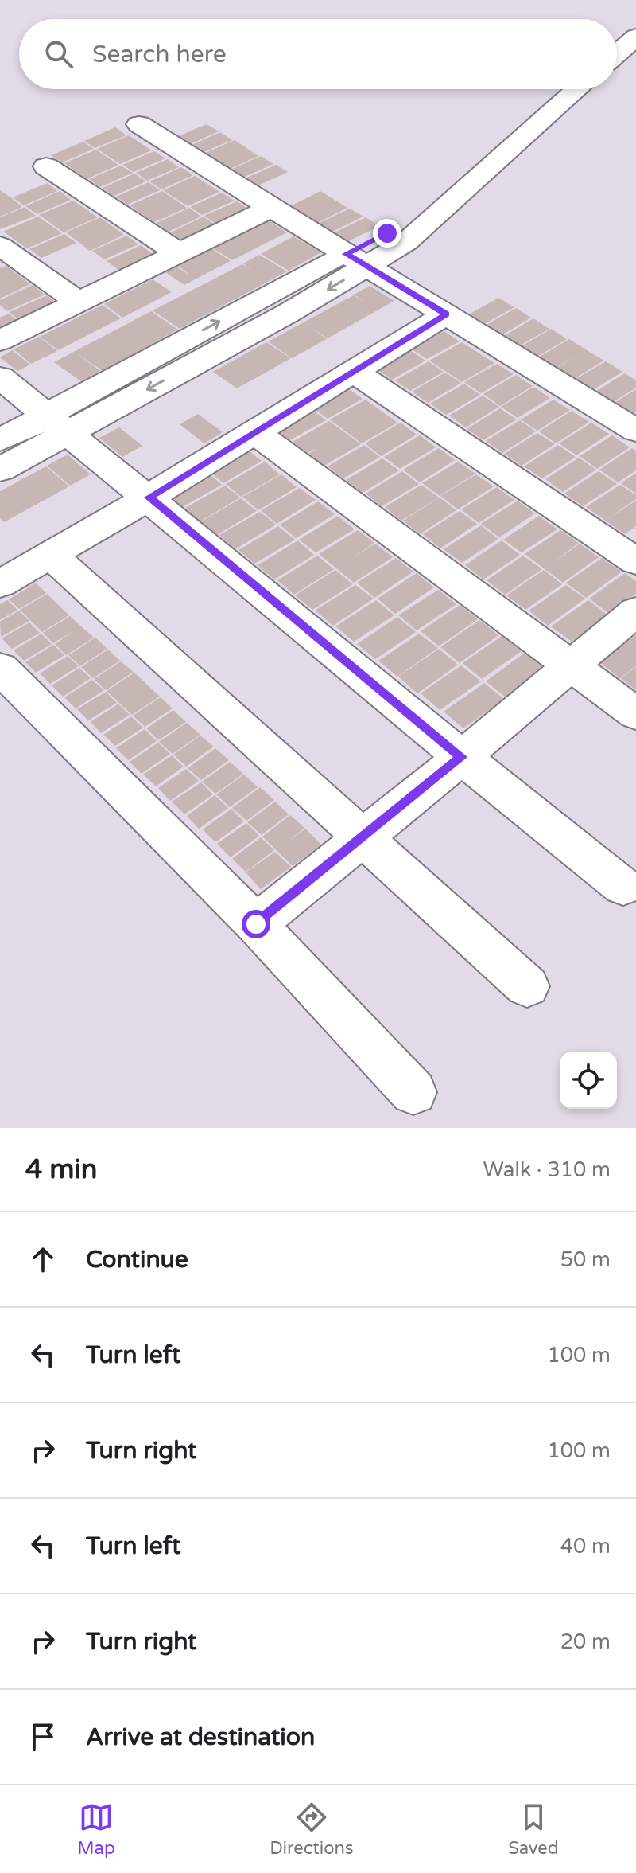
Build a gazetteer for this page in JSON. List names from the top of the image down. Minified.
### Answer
{"page":{"search":"Search here","heading":["4 min","Walk · 310 m"],"list":[["Continue","50 m"],["Turn left","100 m"],["Turn right","100 m"],["Turn left","40 m"],["Turn right","20 m"],"Arrive at destination"],"nav":["Map","Directions","Saved"]}}
